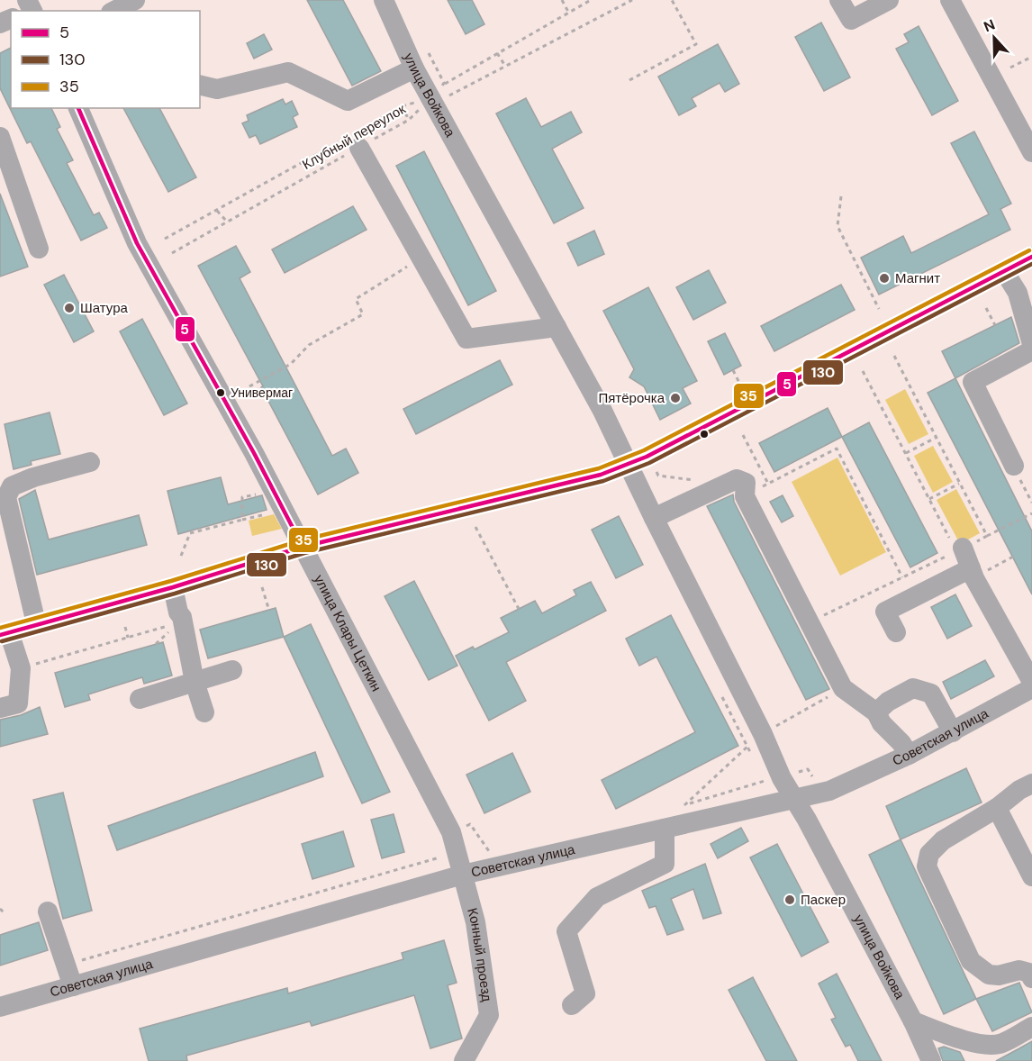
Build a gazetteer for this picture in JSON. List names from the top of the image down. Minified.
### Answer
{"streets":{"street":["улица Войкова","улица Клары Цеткин","Советская улица","Конный проезд"],"path":["Клубный переулок"]},"crossings":[["улица Войкова","Клубный переулок"],["улица Войкова","Советская улица"],["улица Клары Цеткин","Советская улица"],["улица Клары Цеткин","Конный проезд"],["Советская улица","Конный проезд"]],"places":["Магнит","Шатура","Универмаг","Пятёрочка","Паскер"],"lines":["transit line 5","transit line 35","transit line 130"],"legend":["5","130","35"],"north":"top"}
